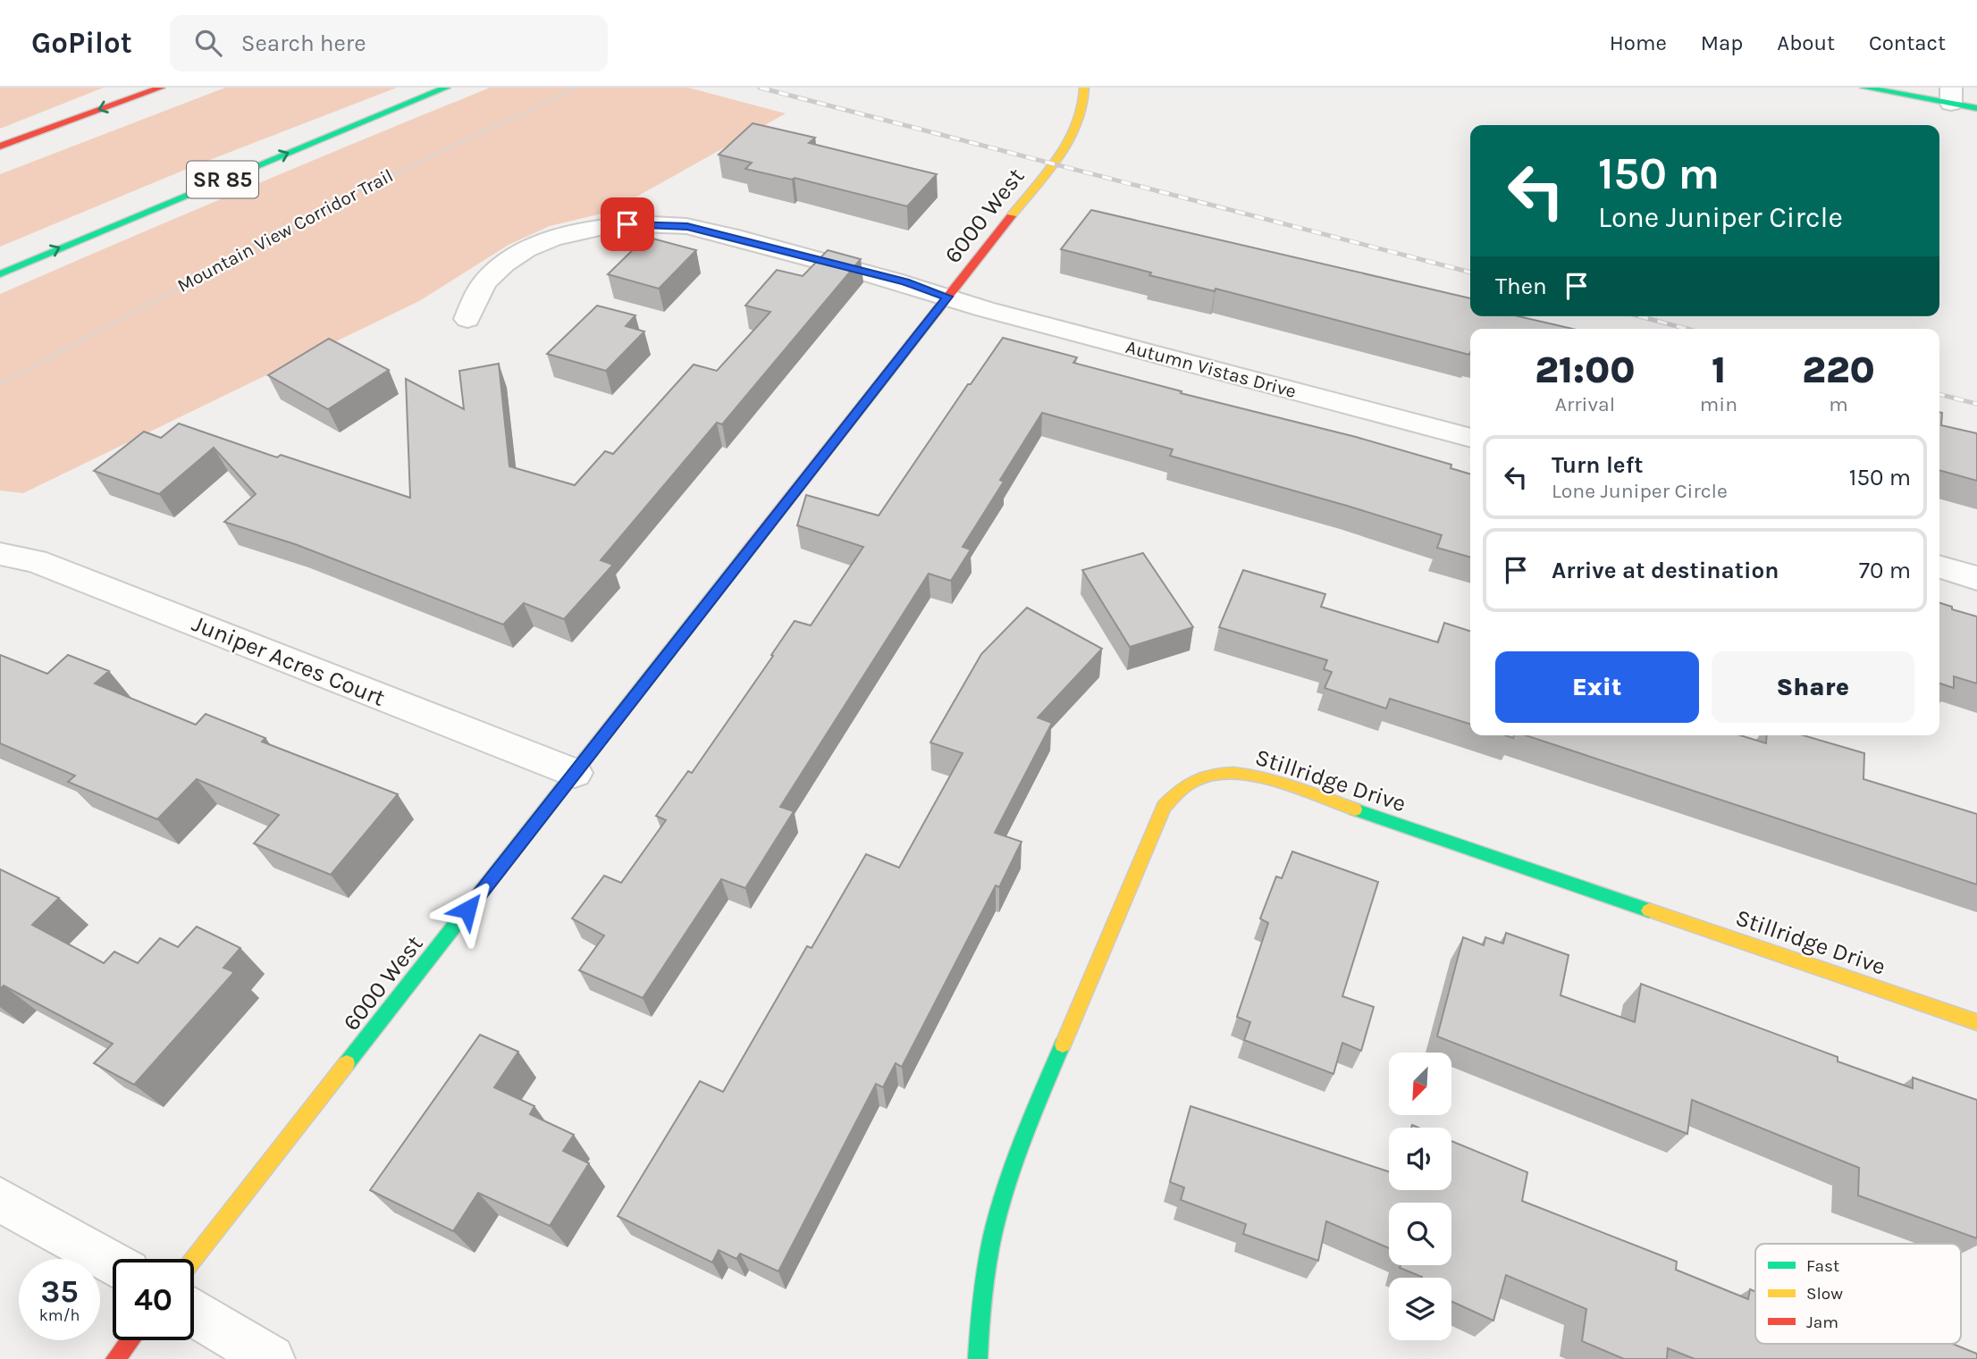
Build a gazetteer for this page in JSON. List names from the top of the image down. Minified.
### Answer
{"streets":{"main road":["SR 85","6000 West","Stillridge Drive"],"street":["Autumn Vistas Drive","Juniper Acres Court"],"path":["Mountain View Corridor Trail"]},"crossings":[["6000 West","Autumn Vistas Drive"],["6000 West","Juniper Acres Court"]],"legend":["Fast","Slow","Jam"],"north":"bottom left","page":{"header":"GoPilot","search":"Search here","nav":["Home","Map","About","Contact"],"turn":["150 m","Lone Juniper Circle"],"then":"Then","eta":["21:00","Arrival","1","min","220","m"],"list":[{"name":"Turn left","note":"Lone Juniper Circle","value":"150 m"},{"name":"Arrive at destination","value":"70 m"}],"buttons":["Exit","Share"],"speed":"35 km/h","limit":"40"}}
